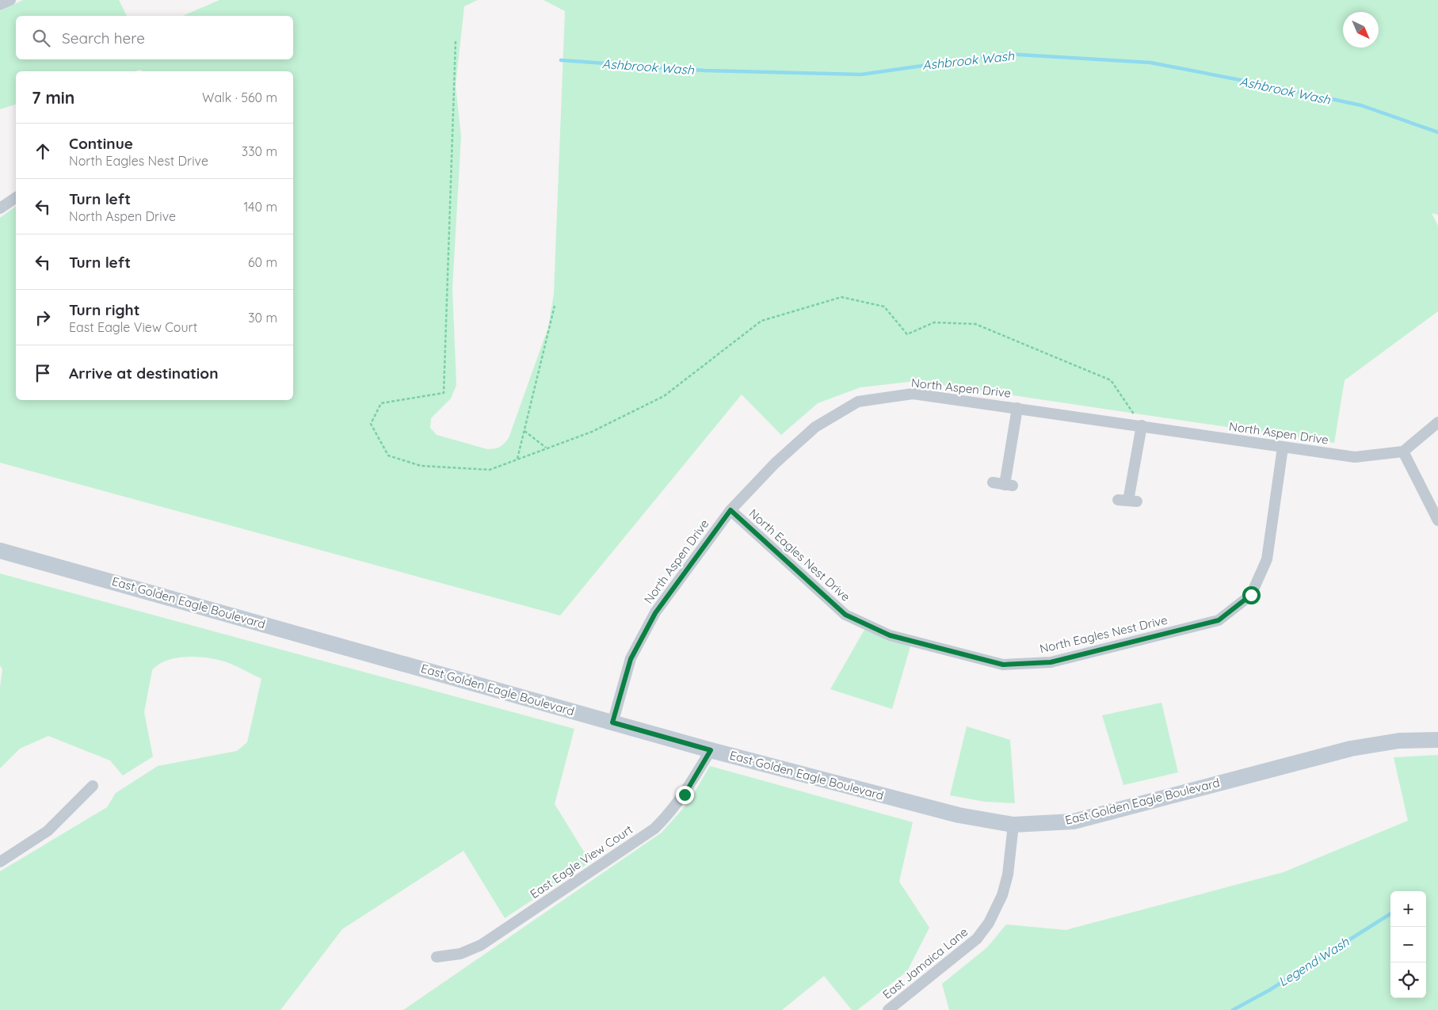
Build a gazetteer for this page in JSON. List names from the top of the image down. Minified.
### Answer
{"streets":{"street":["North Aspen Drive","North Eagles Nest Drive","East Golden Eagle Boulevard","East Eagle View Court","East Jamaica Lane"]},"crossings":[["North Aspen Drive","North Eagles Nest Drive"],["North Aspen Drive","East Golden Eagle Boulevard"],["East Golden Eagle Boulevard","East Eagle View Court"],["East Golden Eagle Boulevard","East Jamaica Lane"]],"water":["Ashbrook Wash","Legend Wash"],"north":"bottom right","page":{"search":"Search here","heading":["7 min","Walk · 560 m"],"list":[["Continue","North Eagles Nest Drive","330 m"],["Turn left","North Aspen Drive","140 m"],["Turn left","60 m"],["Turn right","East Eagle View Court","30 m"],"Arrive at destination"],"map_buttons":["+","−"]}}
